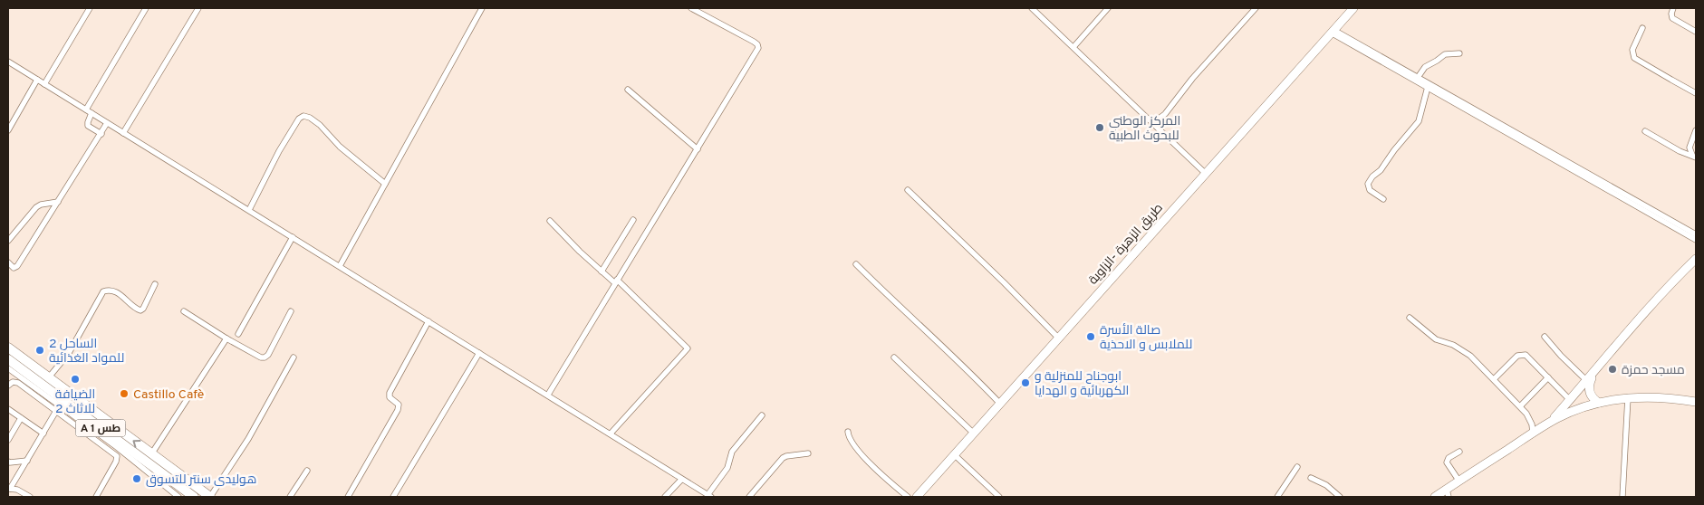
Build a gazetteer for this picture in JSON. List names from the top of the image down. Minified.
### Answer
{"streets":{"highway":["A 1 طس"],"main road":["طريق الزهرة -الزاوية"]},"places":["المركز الوطني للبحوث الطبية","صالة الأسرة للملابس و الاحذية","الساحل 2 للمواد الغذائية","مسجد حمزة","الضيافة 2 للاثاث","ابوجناح للمنزلية و الكهربائية و الهدايا","Castillo Cafè","هوليدى سنتر للتسوق"]}
